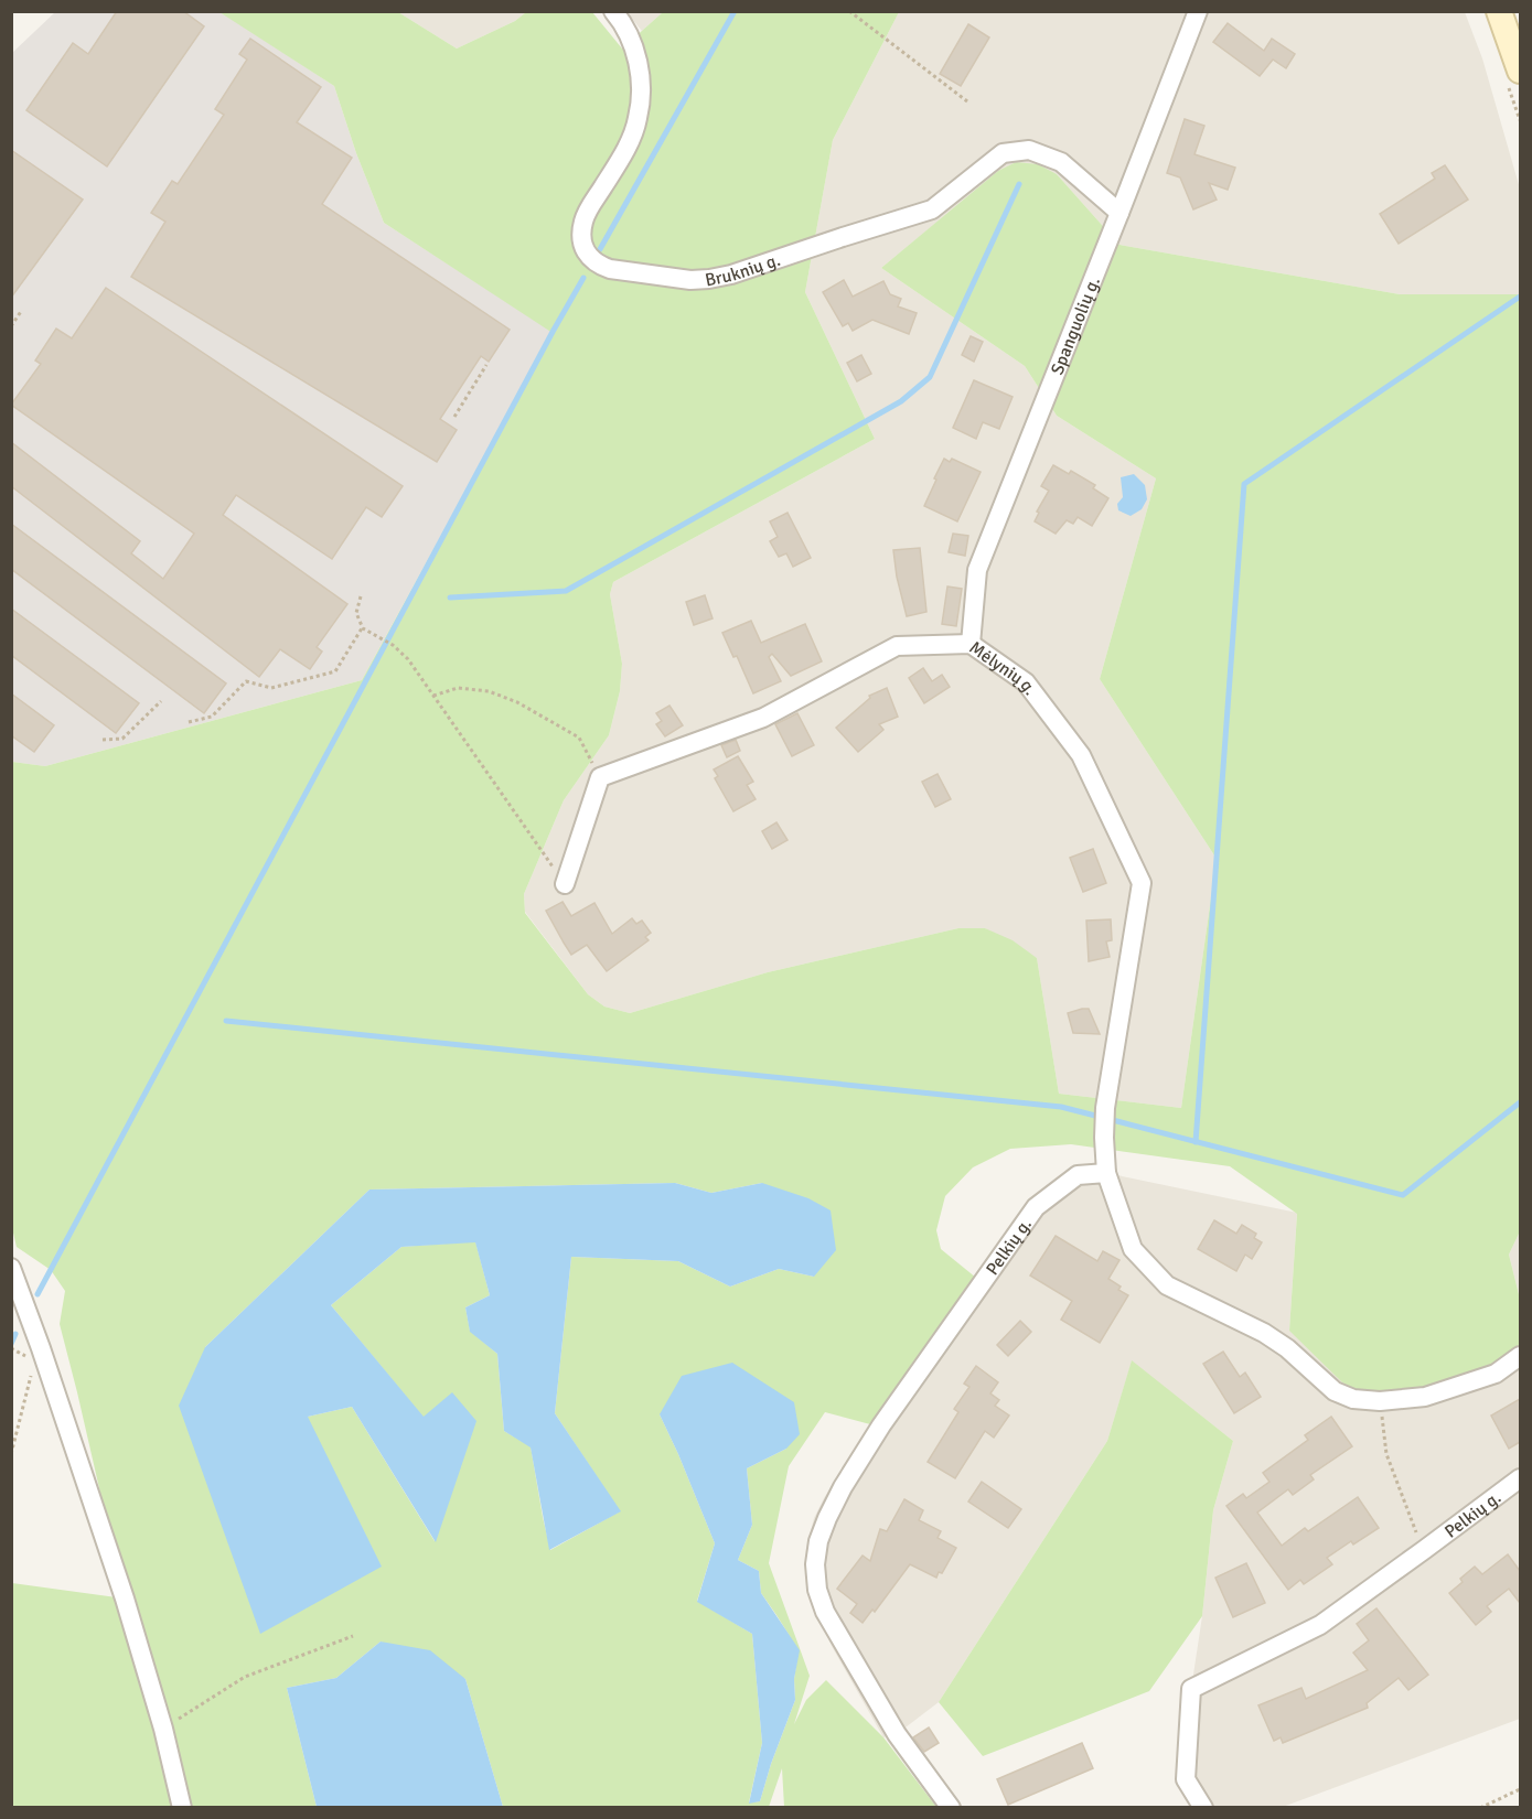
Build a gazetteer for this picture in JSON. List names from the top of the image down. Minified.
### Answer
{"streets":{"street":["Bruknių g.","Spanguolių g.","Mėlynių g.","Pelkių g."]},"crossings":[["Bruknių g.","Spanguolių g."],["Spanguolių g.","Mėlynių g."],["Mėlynių g.","Pelkių g."]]}
